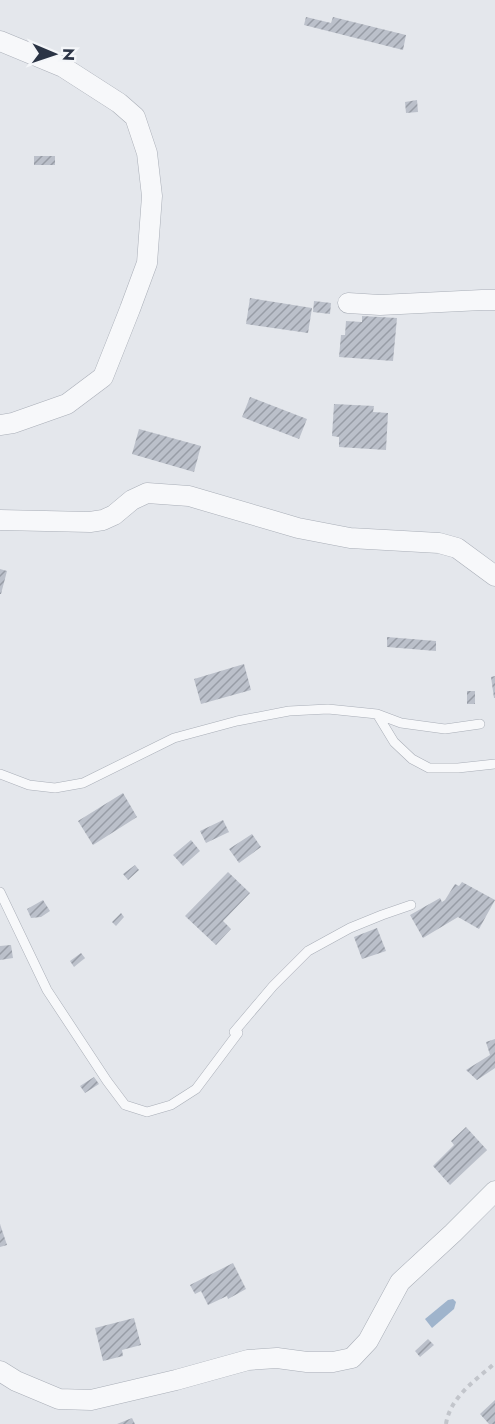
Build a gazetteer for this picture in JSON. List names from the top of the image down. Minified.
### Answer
{"north":"right"}
